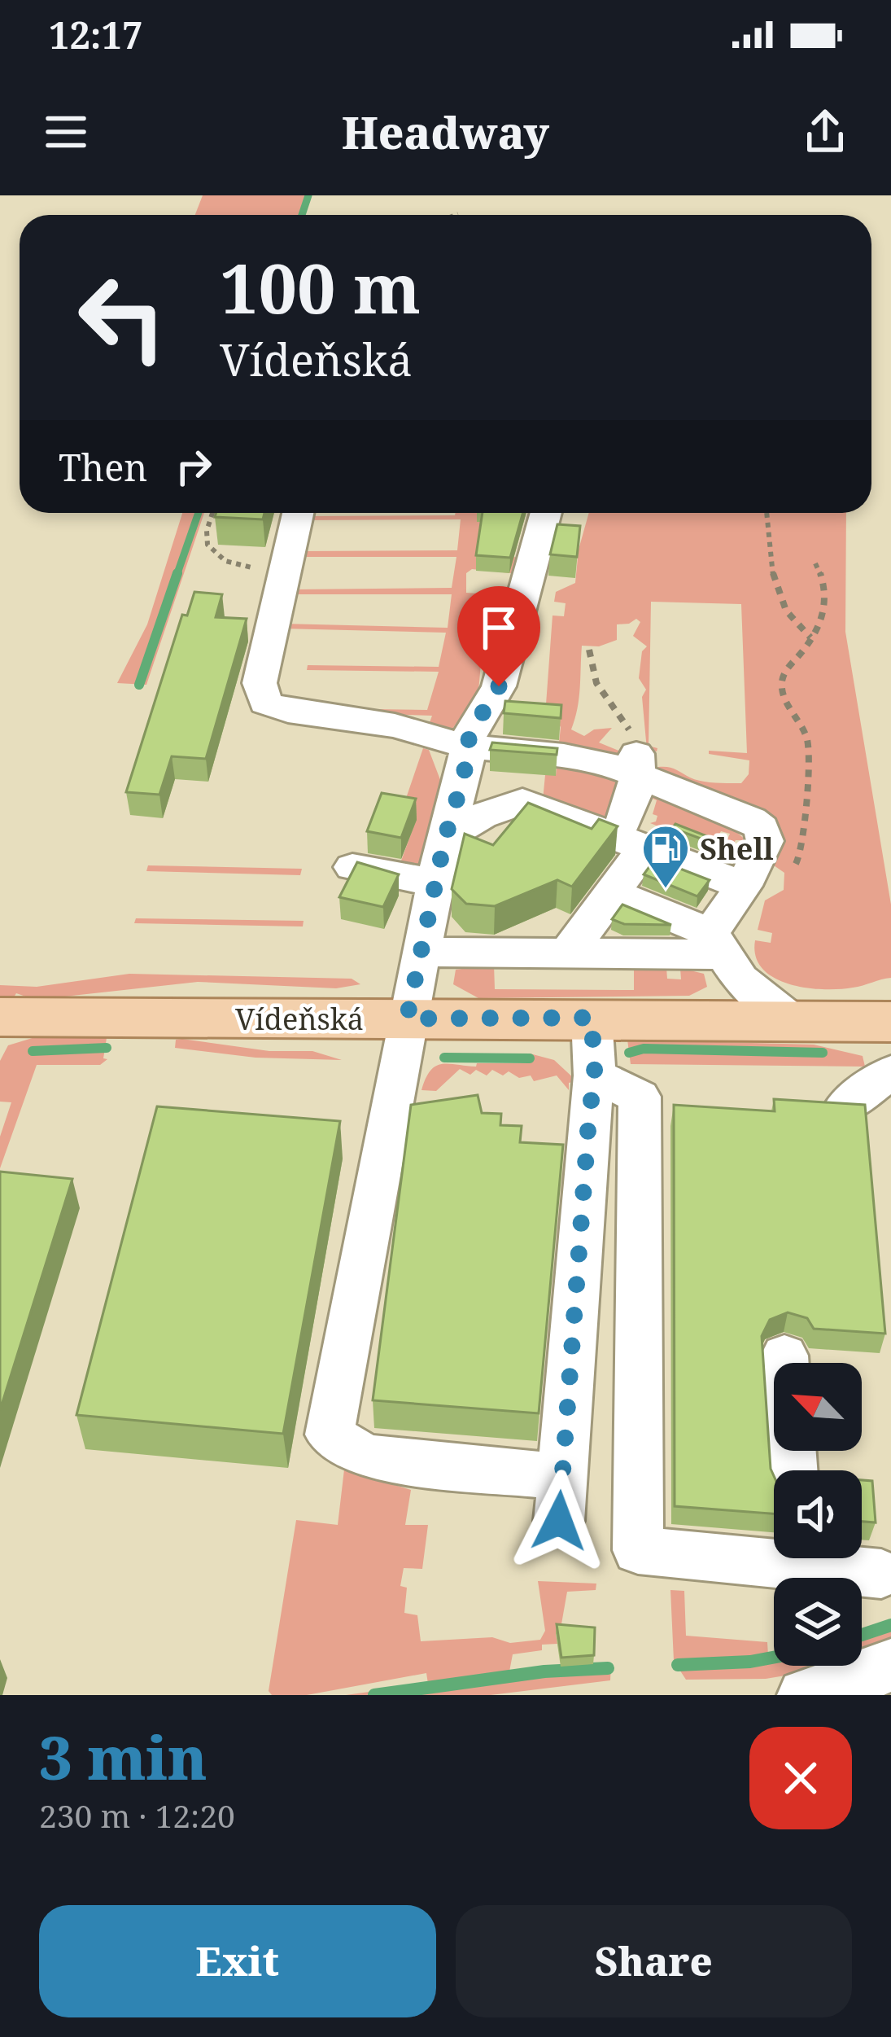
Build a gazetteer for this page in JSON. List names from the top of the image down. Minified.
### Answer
{"streets":{"main road":["Vídeňská"]},"places":{"fuel station":["Shell"]},"north":"top left","page":{"status":"12:17","header":"Headway","turn":["100 m","Vídeňská"],"then":"Then","heading":["3 min","230 m · 12:20"],"buttons":["Exit","Share"]}}
